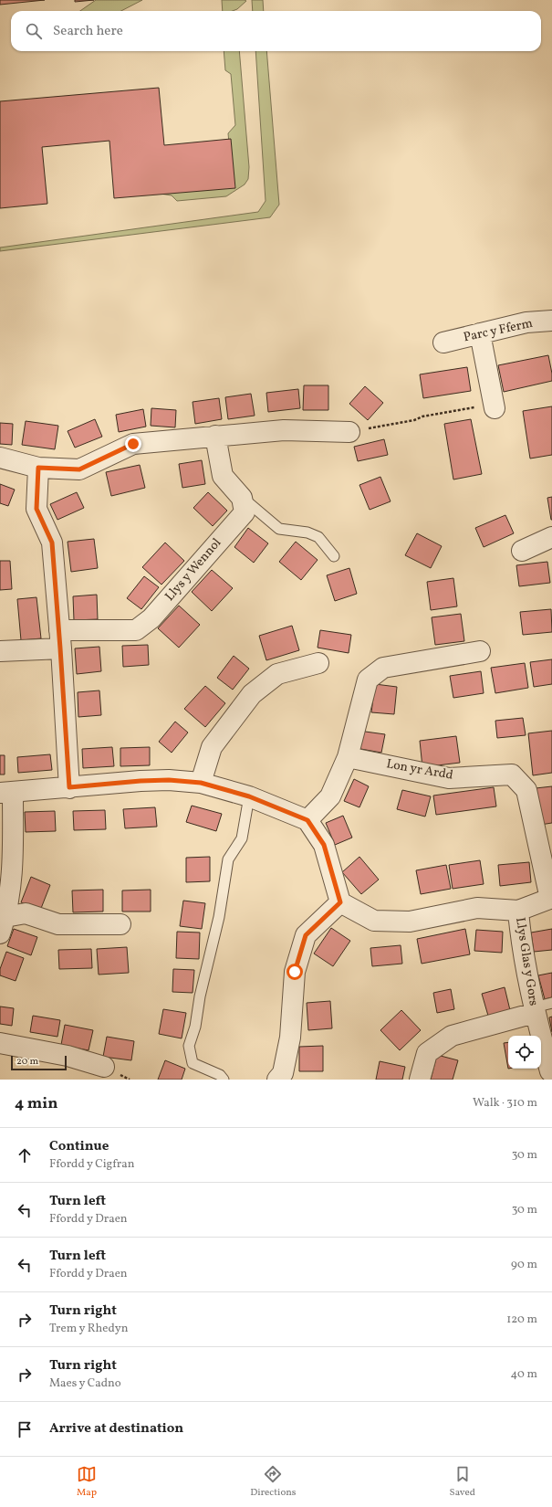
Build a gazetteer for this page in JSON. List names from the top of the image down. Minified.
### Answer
{"streets":{"street":["Parc y Fferm","Llys y Wennol","Lon yr Ardd","Llys Glas y Gors"]},"scale_bar":"20 m","page":{"search":"Search here","scale":"20 m","heading":["4 min","Walk · 310 m"],"list":[["Continue","Ffordd y Cigfran","30 m"],["Turn left","Ffordd y Draen","30 m"],["Turn left","Ffordd y Draen","90 m"],["Turn right","Trem y Rhedyn","120 m"],["Turn right","Maes y Cadno","40 m"],"Arrive at destination"],"nav":["Map","Directions","Saved"]}}
